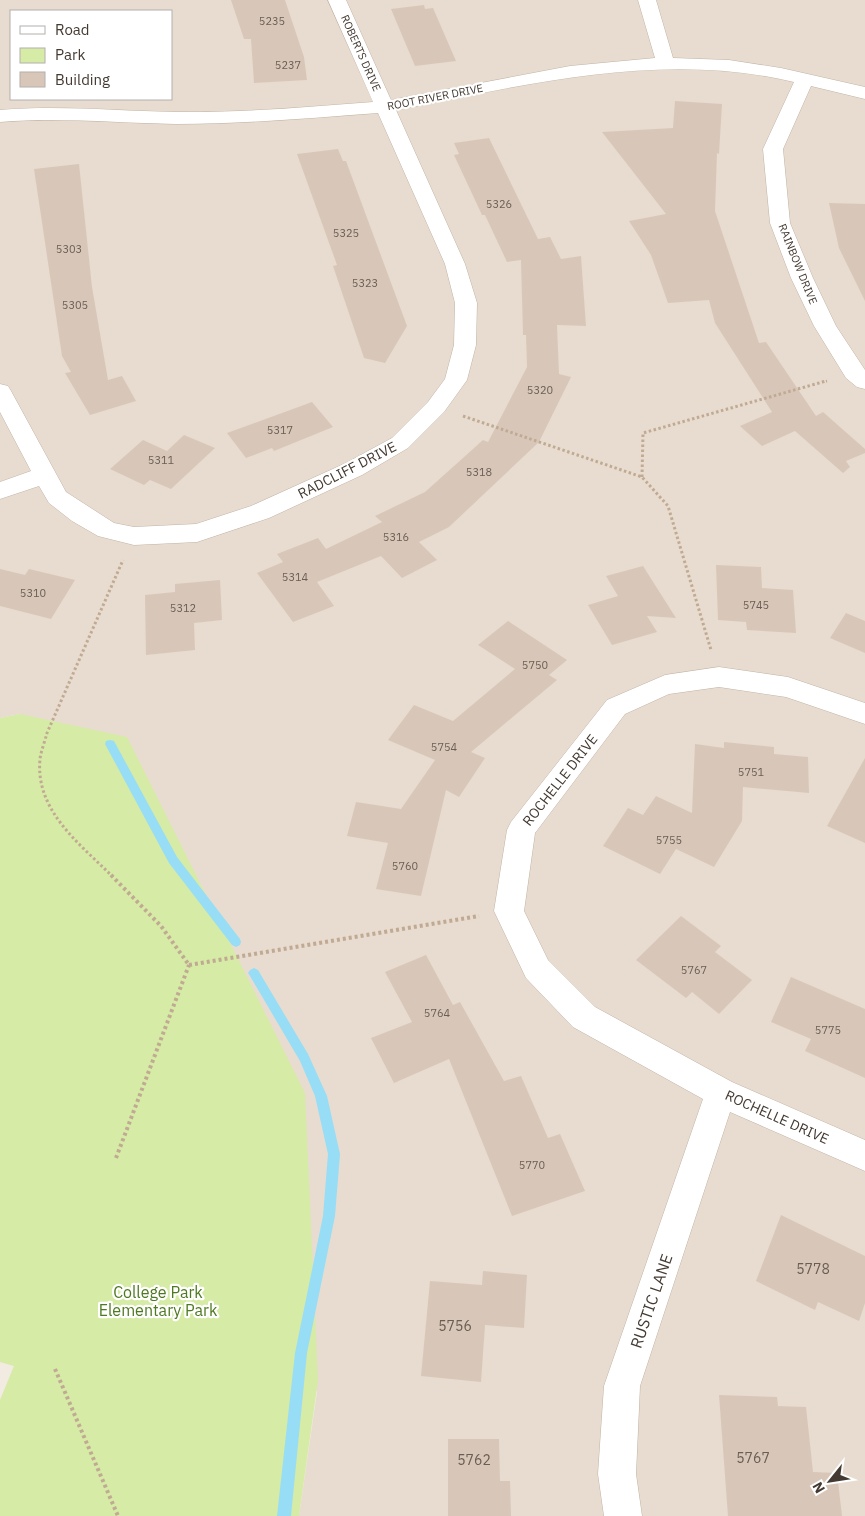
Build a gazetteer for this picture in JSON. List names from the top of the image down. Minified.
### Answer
{"streets":{"street":["ROBERTS DRIVE","ROOT RIVER DRIVE","RAINBOW DRIVE","RADCLIFF DRIVE","ROCHELLE DRIVE","RUSTIC LANE"]},"crossings":[["ROBERTS DRIVE","ROOT RIVER DRIVE"],["ROBERTS DRIVE","RADCLIFF DRIVE"],["ROOT RIVER DRIVE","RAINBOW DRIVE"],["ROOT RIVER DRIVE","RADCLIFF DRIVE"],["ROCHELLE DRIVE","RUSTIC LANE"]],"parks":["College Park Elementary Park"],"house_numbers":["5235","5237","5326","5325","5303","5323","5305","5320","5317","5311","5318","5316","5314","5310","5745","5312","5750","5754","5751","5755","5760","5767","5764","5775","5770","5778","5756","5767","5762"],"legend":["Road","Park","Building"],"north":"bottom left"}
